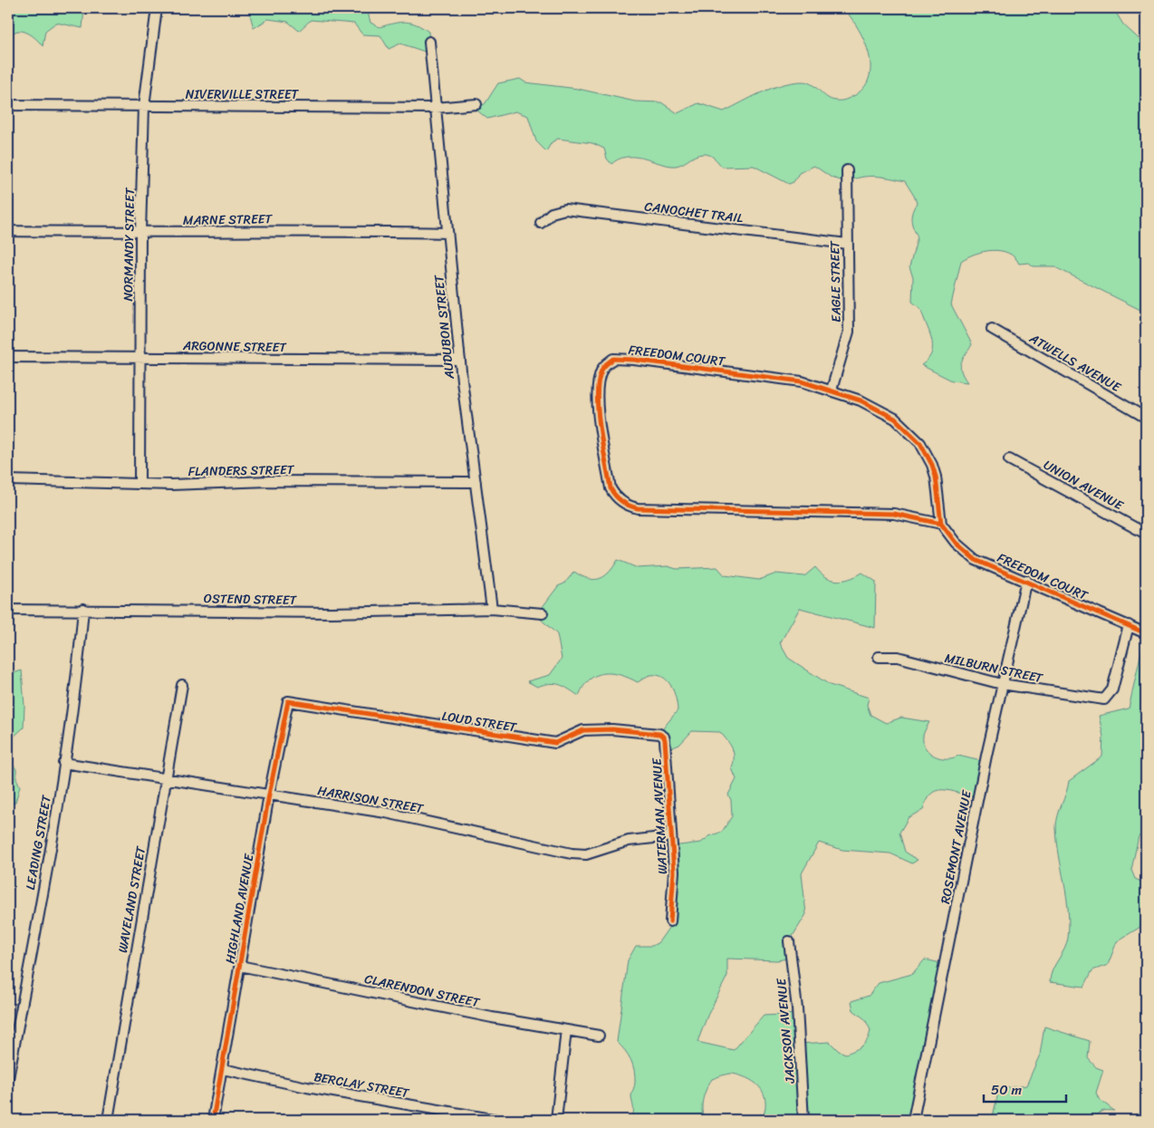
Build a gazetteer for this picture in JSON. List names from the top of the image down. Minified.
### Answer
{"streets":{"street":["NIVERVILLE STREET","CANOCHET TRAIL","MARNE STREET","NORMANDY STREET","EAGLE STREET","AUDUBON STREET","ARGONNE STREET","FREEDOM COURT","ATWELLS AVENUE","FLANDERS STREET","UNION AVENUE","OSTEND STREET","MILBURN STREET","LOUD STREET","HARRISON STREET","WATERMAN AVENUE","LEADING STREET","ROSEMONT AVENUE","WAVELAND STREET","HIGHLAND AVENUE","CLARENDON STREET","JACKSON AVENUE","BERCLAY STREET"]},"crossings":[["NIVERVILLE STREET","NORMANDY STREET"],["NIVERVILLE STREET","AUDUBON STREET"],["CANOCHET TRAIL","EAGLE STREET"],["MARNE STREET","NORMANDY STREET"],["MARNE STREET","AUDUBON STREET"],["NORMANDY STREET","ARGONNE STREET"],["NORMANDY STREET","FLANDERS STREET"],["EAGLE STREET","FREEDOM COURT"],["AUDUBON STREET","ARGONNE STREET"],["AUDUBON STREET","FLANDERS STREET"],["AUDUBON STREET","OSTEND STREET"],["FREEDOM COURT","MILBURN STREET"],["FREEDOM COURT","ROSEMONT AVENUE"],["OSTEND STREET","LEADING STREET"],["MILBURN STREET","ROSEMONT AVENUE"],["LOUD STREET","WATERMAN AVENUE"],["LOUD STREET","HIGHLAND AVENUE"],["HARRISON STREET","WATERMAN AVENUE"],["HARRISON STREET","LEADING STREET"],["HARRISON STREET","WAVELAND STREET"],["HARRISON STREET","HIGHLAND AVENUE"],["HIGHLAND AVENUE","CLARENDON STREET"],["HIGHLAND AVENUE","BERCLAY STREET"]],"scale_bar":"50 m"}
